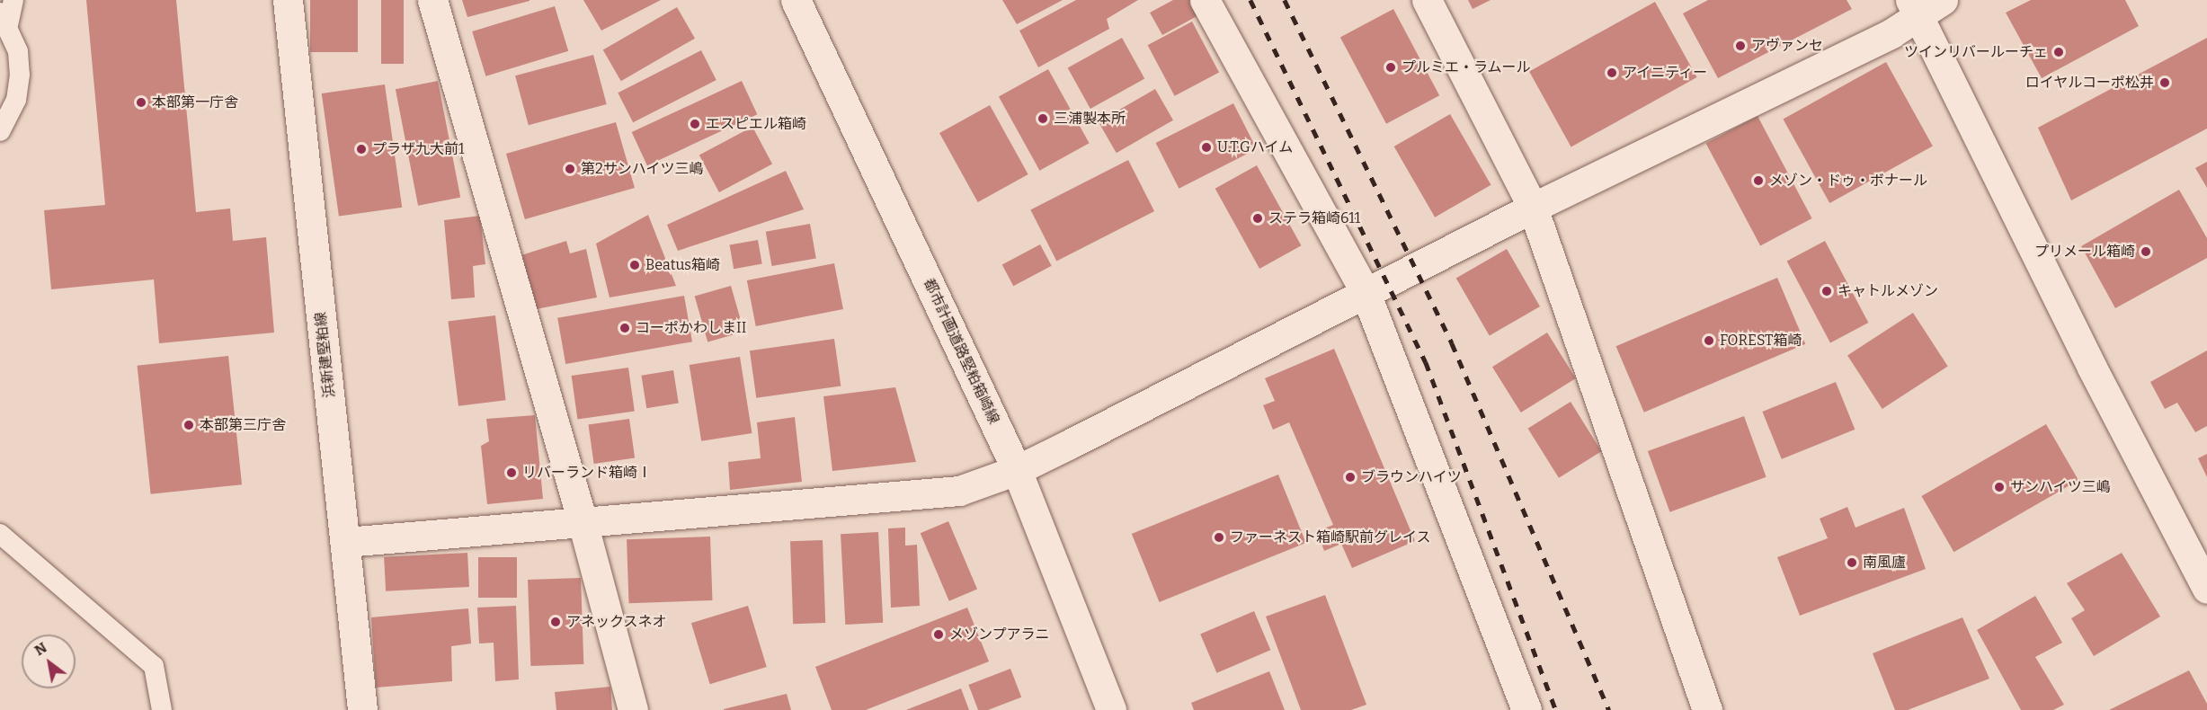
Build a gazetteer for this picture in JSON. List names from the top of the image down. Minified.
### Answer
{"streets":{"street":["都市計画道路堅粕箱崎線","浜新建堅粕線"]},"places":["アヴァンセ","ツインリバールーチェ","プルミエ・ラムール","アイニティー","ロイヤルコーポ松井","本部第一庁舎","三浦製本所","エスピエル箱崎","U.T.Gハイム","プラザ九大前1","第2サンハイツ三嶋","メゾン・ドゥ・ボナール","ステラ箱崎611","プリメール箱崎","Beatus箱崎","キャトルメゾン","コーポかわしまII","FOREST箱崎","本部第三庁舎","リバーランド箱崎Ⅰ","ブラウンハイツ","サンハイツ三嶋","ファーネスト箱崎駅前グレイス","南風廬","アネックスネオ","メゾンプアラニ"],"north":"top left"}
